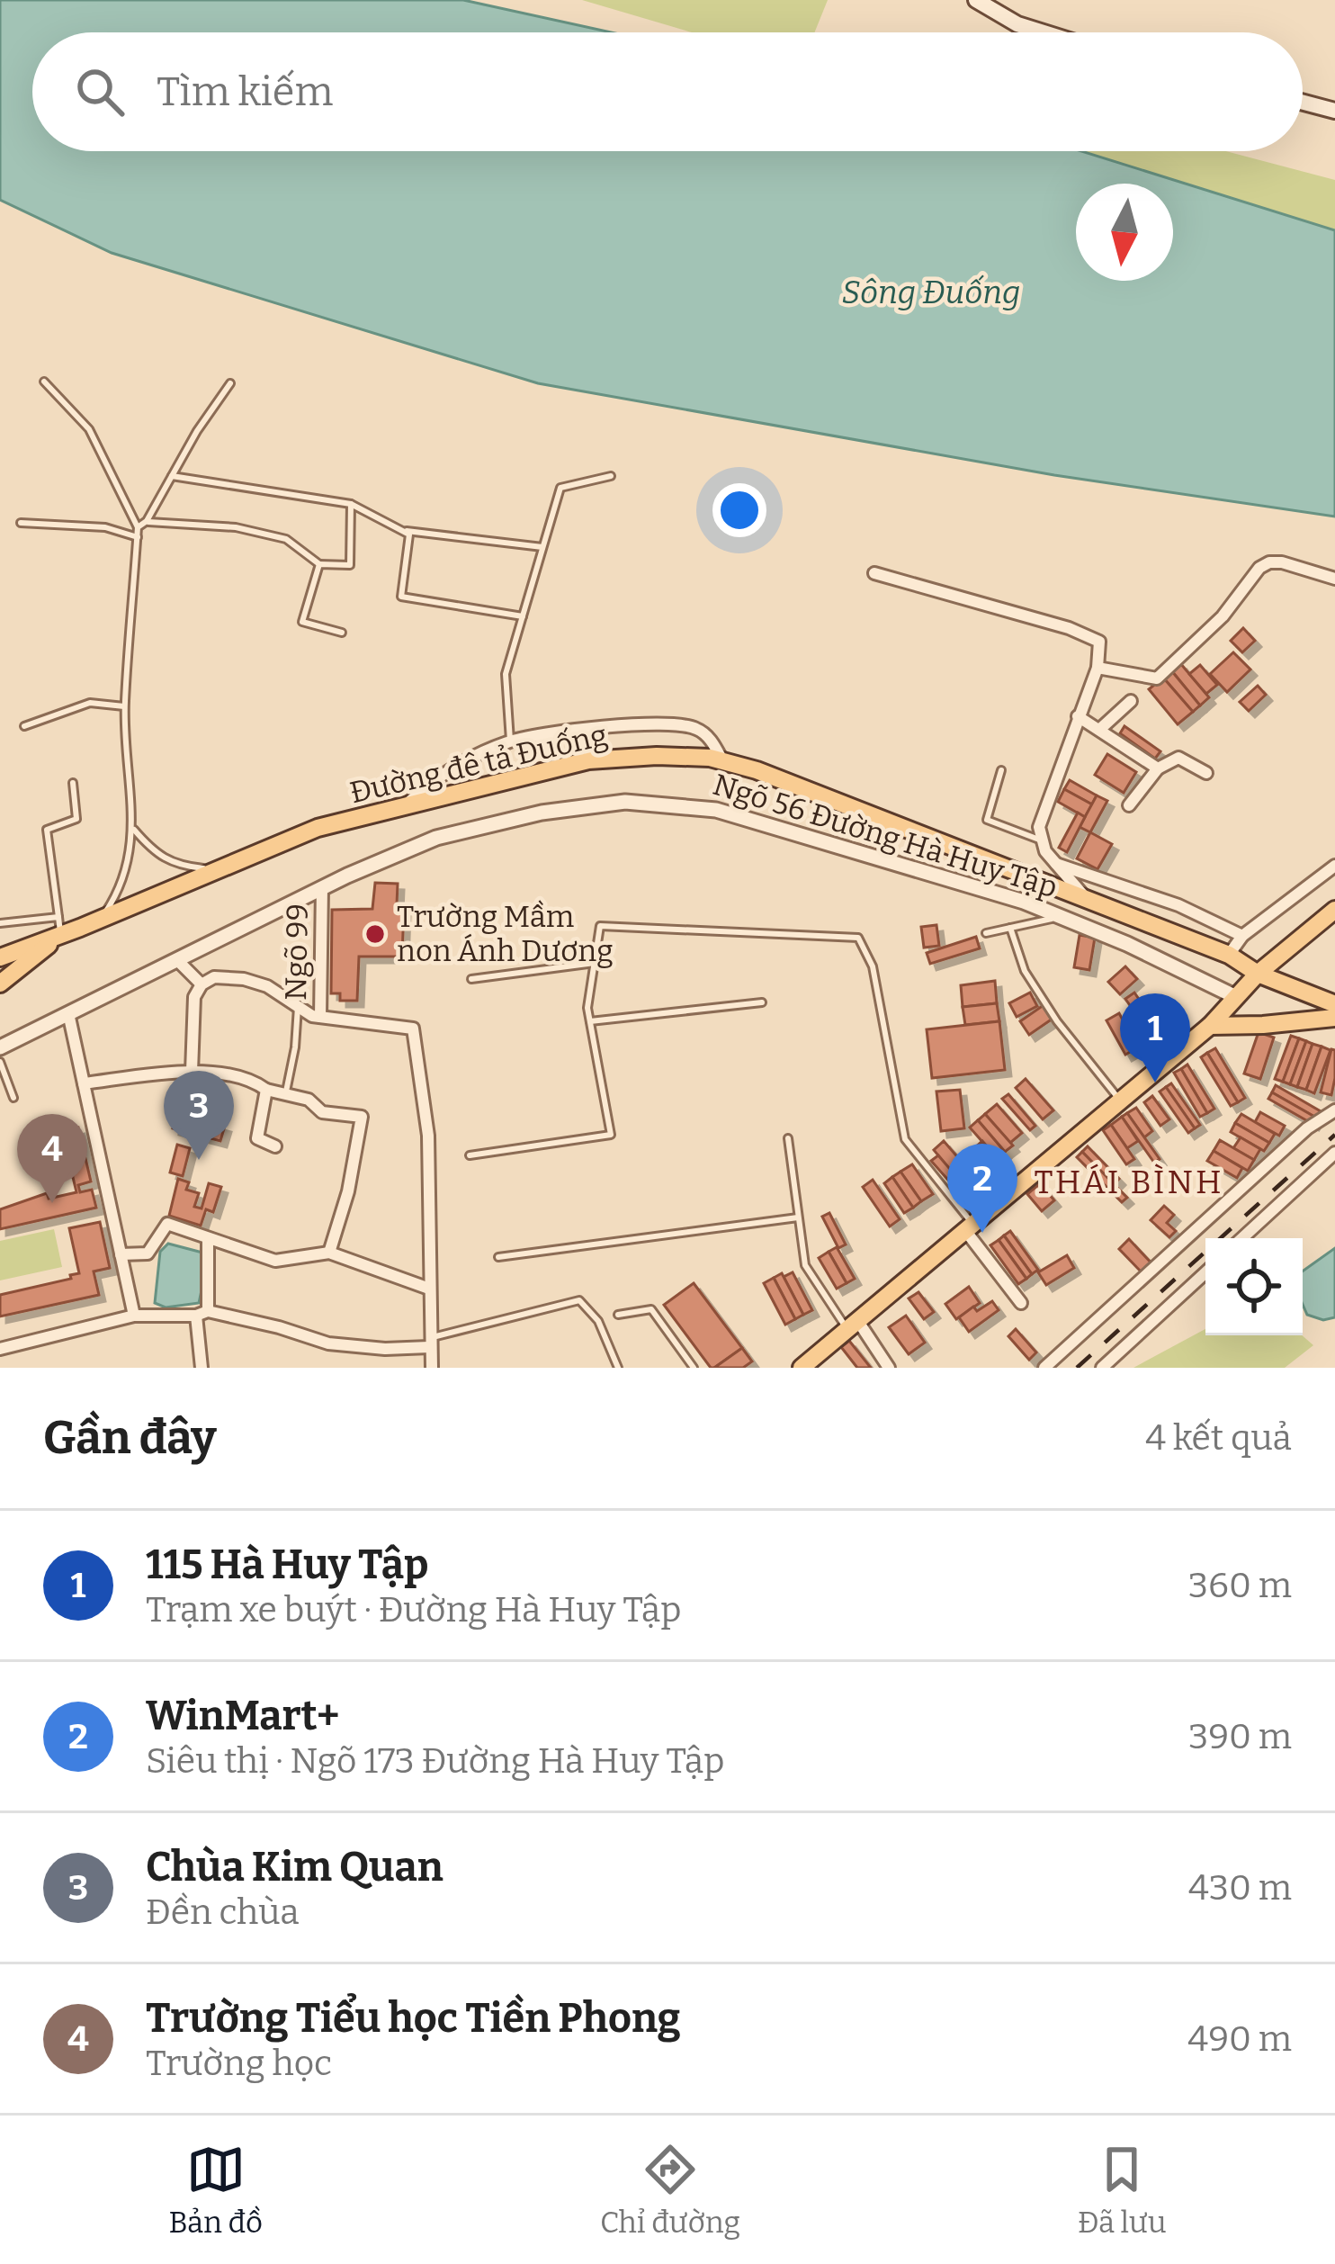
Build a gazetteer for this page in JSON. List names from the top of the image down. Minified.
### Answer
{"streets":{"main road":["Đường đê tả Đuống"],"street":["Ngõ 56 Đường Hà Huy Tập","Ngõ 99"]},"crossings":[["Ngõ 56 Đường Hà Huy Tập","Ngõ 99"]],"districts":["THÁI BÌNH"],"water":["Sông Đuống"],"places":["Trường Mầm non Ánh Dương"],"north":"bottom","page":{"search":"Tìm kiếm","pins":["1","3","4","2"],"heading":["Gần đây","4 kết quả"],"list":[{"mark":"1","name":"115 Hà Huy Tập","note":"Trạm xe buýt · Đường Hà Huy Tập","value":"360 m"},{"mark":"2","name":"WinMart+","note":"Siêu thị · Ngõ 173 Đường Hà Huy Tập","value":"390 m"},{"mark":"3","name":"Chùa Kim Quan","note":"Đền chùa","value":"430 m"},{"mark":"4","name":"Trường Tiểu học Tiền Phong","note":"Trường học","value":"490 m"}],"nav":["Bản đồ","Chỉ đường","Đã lưu"]}}
